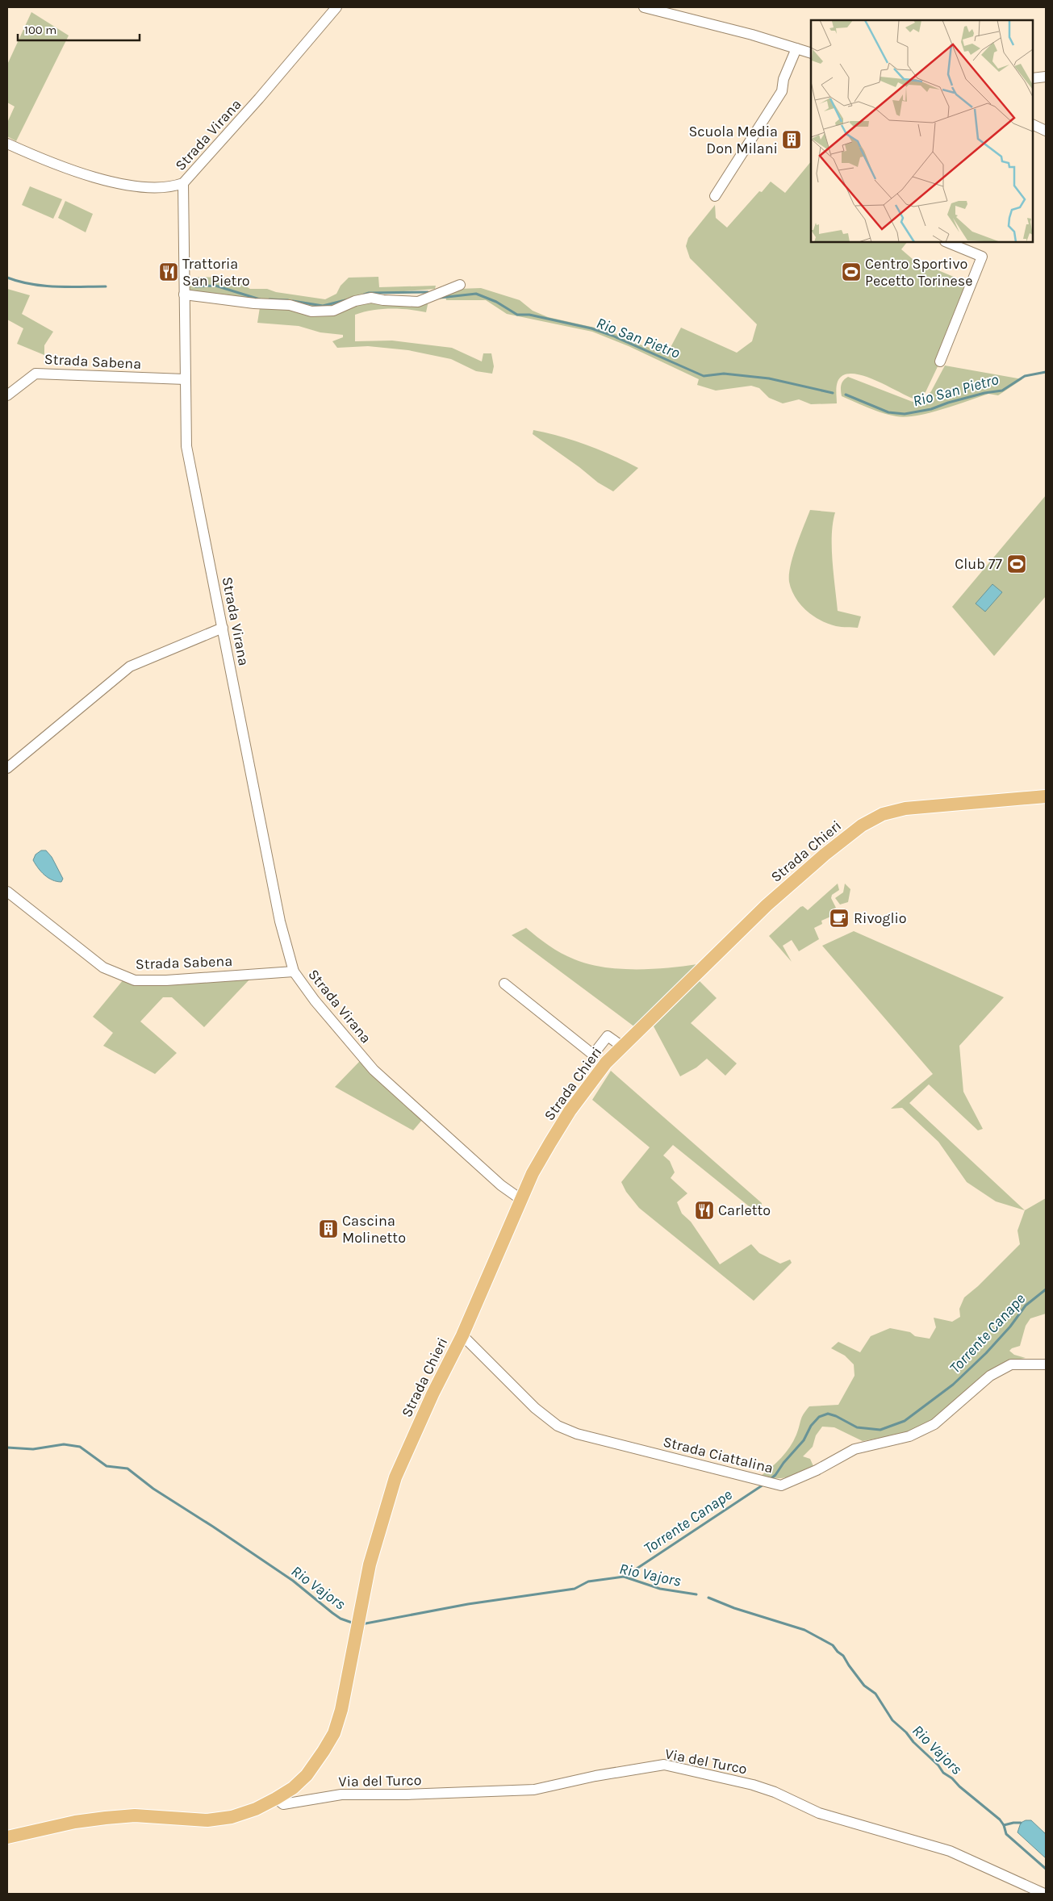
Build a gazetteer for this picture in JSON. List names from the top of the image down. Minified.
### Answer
{"streets":{"main road":["Strada Chieri"],"street":["Strada Virana","Strada Sabena","Strada Ciattalina","Via del Turco"]},"crossings":[["Strada Virana","Strada Sabena"],["Strada Virana","Strada Chieri"],["Strada Chieri","Strada Ciattalina"],["Strada Chieri","Via del Turco"]],"water":["Rio San Pietro","Torrente Canape","Rio Vajors"],"places":{"building":["Scuola Media Don Milani","Cascina Molinetto"],"restaurant":["Trattoria San Pietro","Carletto"],"sports":["Centro Sportivo Pecetto Torinese","Club 77"],"cafe":["Rivoglio"]},"scale_bar":"100 m"}
